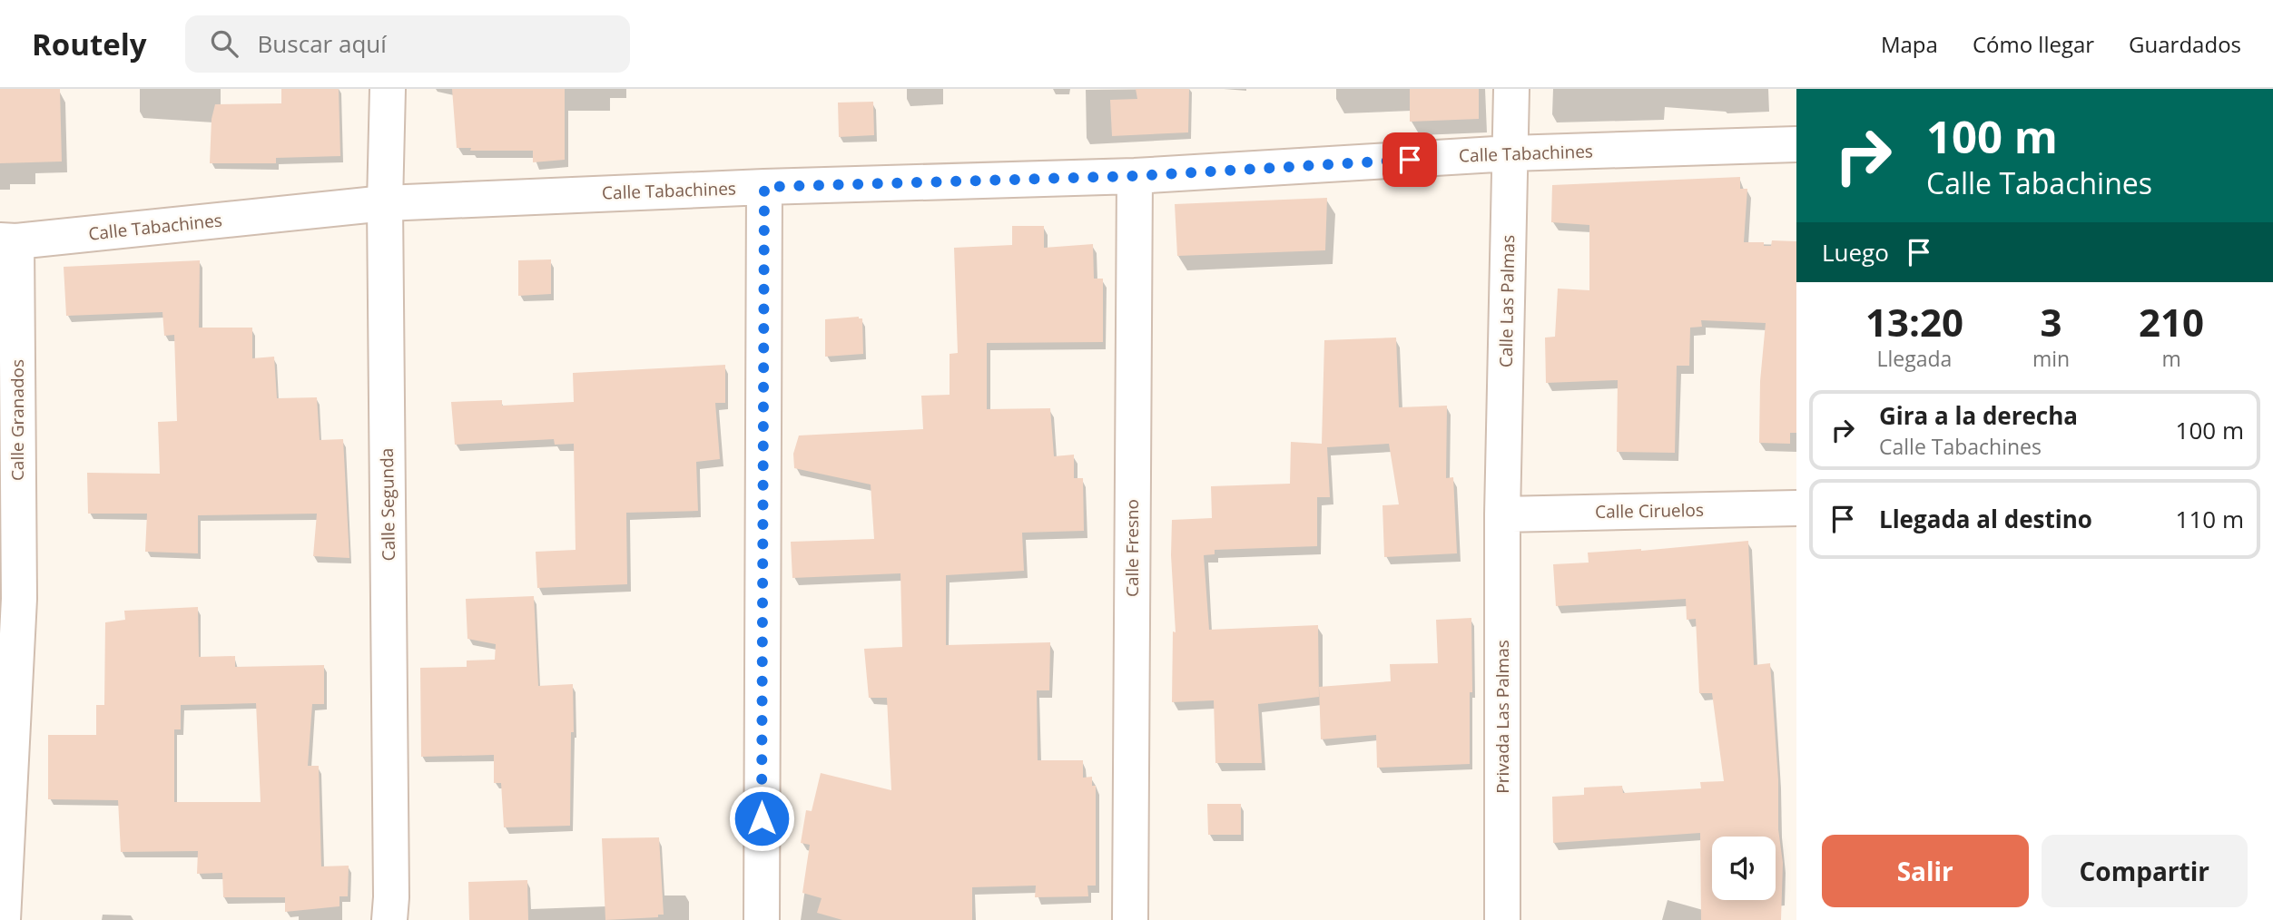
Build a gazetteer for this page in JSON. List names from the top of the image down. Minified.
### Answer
{"streets":{"street":["Calle Tabachines","Calle Las Palmas","Calle Granados","Calle Segunda","Calle Ciruelos","Calle Fresno","Privada Las Palmas"]},"crossings":[["Calle Tabachines","Calle Las Palmas"],["Calle Tabachines","Calle Granados"],["Calle Tabachines","Calle Segunda"],["Calle Tabachines","Calle Fresno"],["Calle Las Palmas","Calle Ciruelos"],["Calle Las Palmas","Privada Las Palmas"],["Calle Ciruelos","Privada Las Palmas"]],"page":{"header":"Routely","search":"Buscar aquí","nav":["Mapa","Cómo llegar","Guardados"],"turn":["100 m","Calle Tabachines"],"then":"Luego","eta":["13:20","Llegada","3","min","210","m"],"list":[{"name":"Gira a la derecha","note":"Calle Tabachines","value":"100 m"},{"name":"Llegada al destino","value":"110 m"}],"buttons":["Salir","Compartir"]}}
